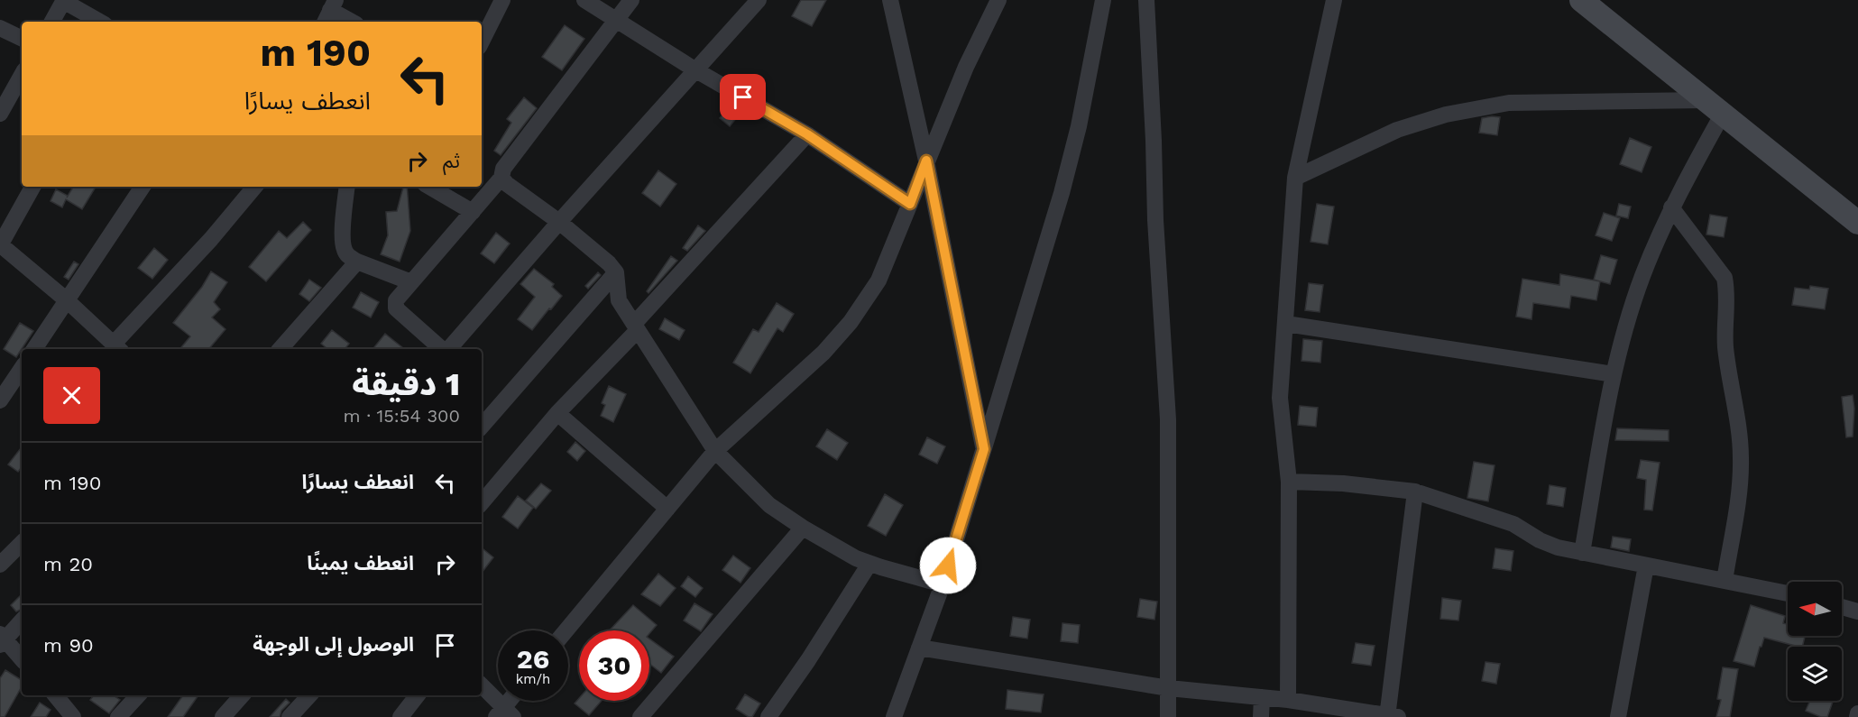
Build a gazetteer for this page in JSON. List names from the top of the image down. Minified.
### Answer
{"north":"left","page":{"turn":["190 m","انعطف يسارًا"],"then":"ثم","heading":["1 دقيقة","300 m · 15:54"],"list":[{"name":"انعطف يسارًا","value":"190 m"},{"name":"انعطف يمينًا","value":"20 m"},{"name":"الوصول إلى الوجهة","value":"90 m"}],"speed":"26 km/h","limit":"30"}}
